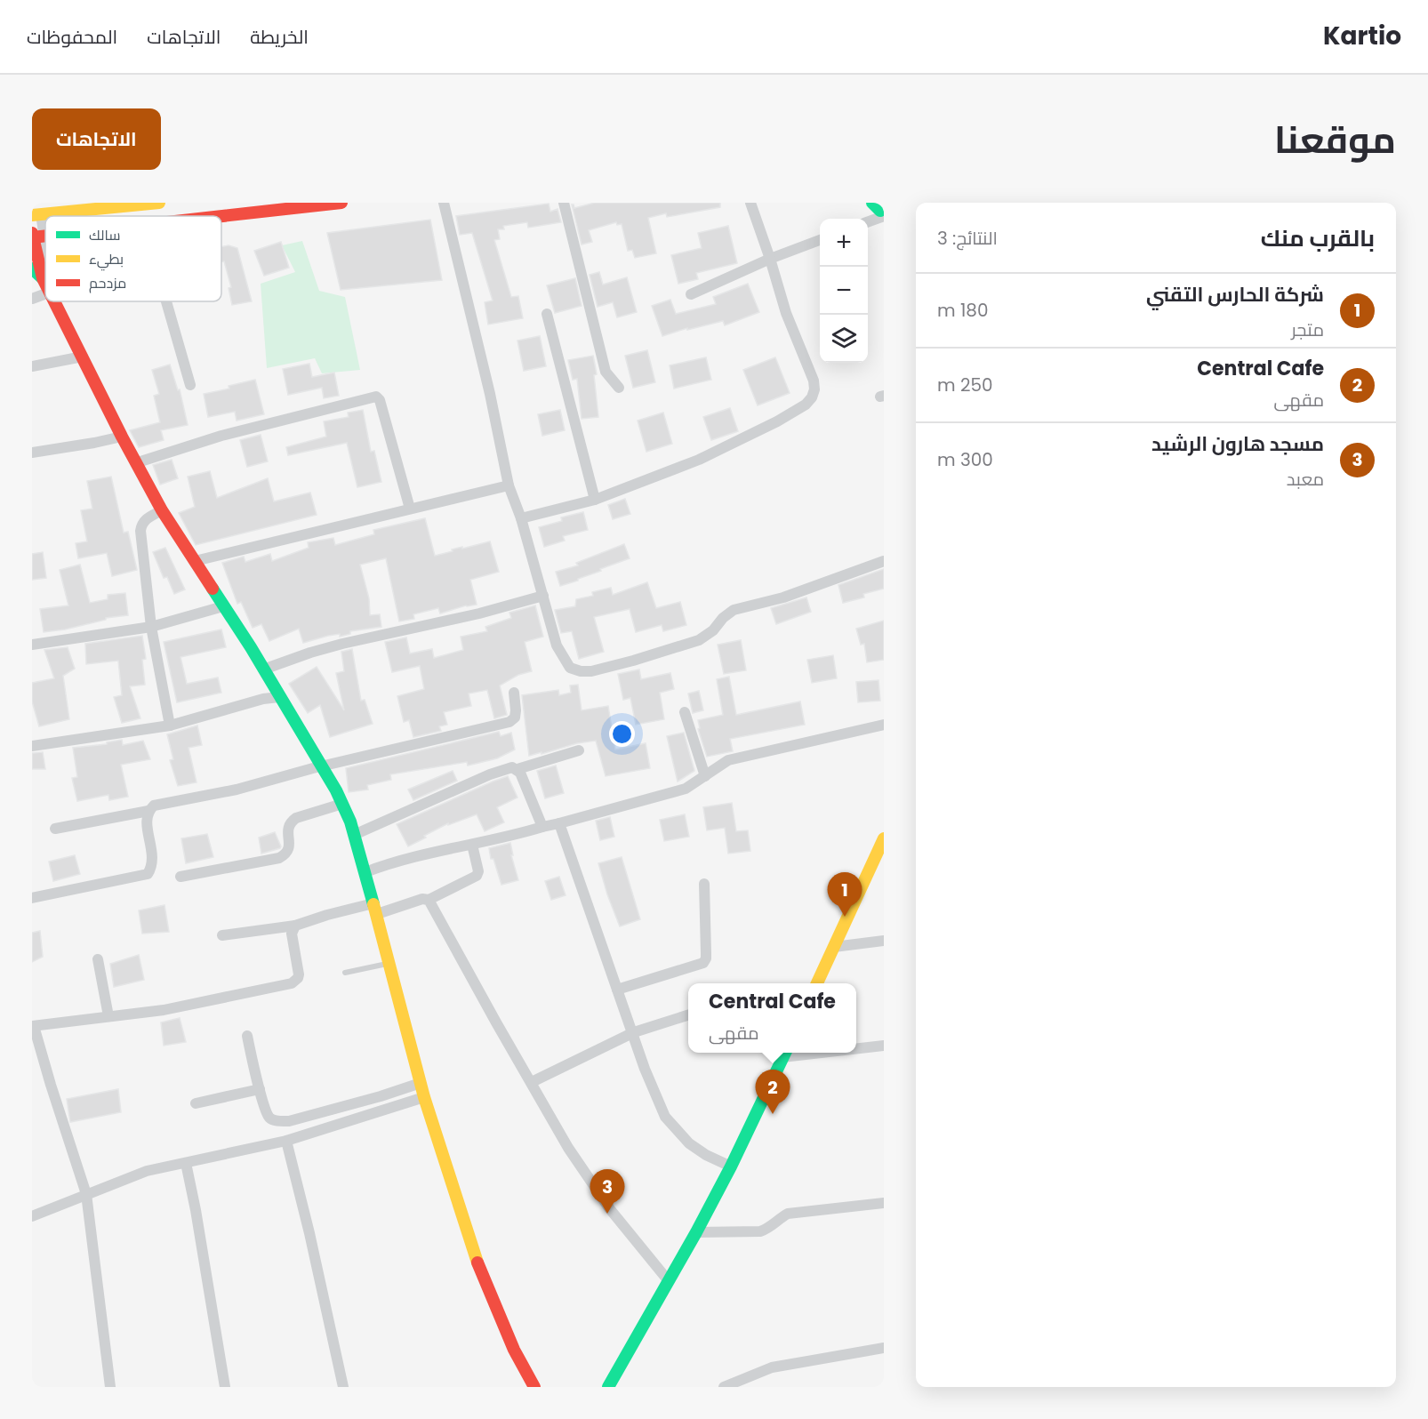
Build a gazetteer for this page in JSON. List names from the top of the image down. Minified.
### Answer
{"legend":["سالك","بطيء","مزدحم"],"page":{"header":"Kartio","nav":["الخريطة","الاتجاهات","المحفوظات"],"title":"موقعنا","buttons":"الاتجاهات","heading":["بالقرب منك","النتائج: 3"],"map_buttons":["+","−"],"list":[{"mark":"1","name":"شركة الحارس التقني","note":"متجر","value":"180 m"},{"mark":"2","name":"Central Cafe","note":"مقهى","value":"250 m"},{"mark":"3","name":"مسجد هارون الرشيد","note":"معبد","value":"300 m"}],"pins":["1","2","3"],"popup":["Central Cafe","مقهى"]}}
